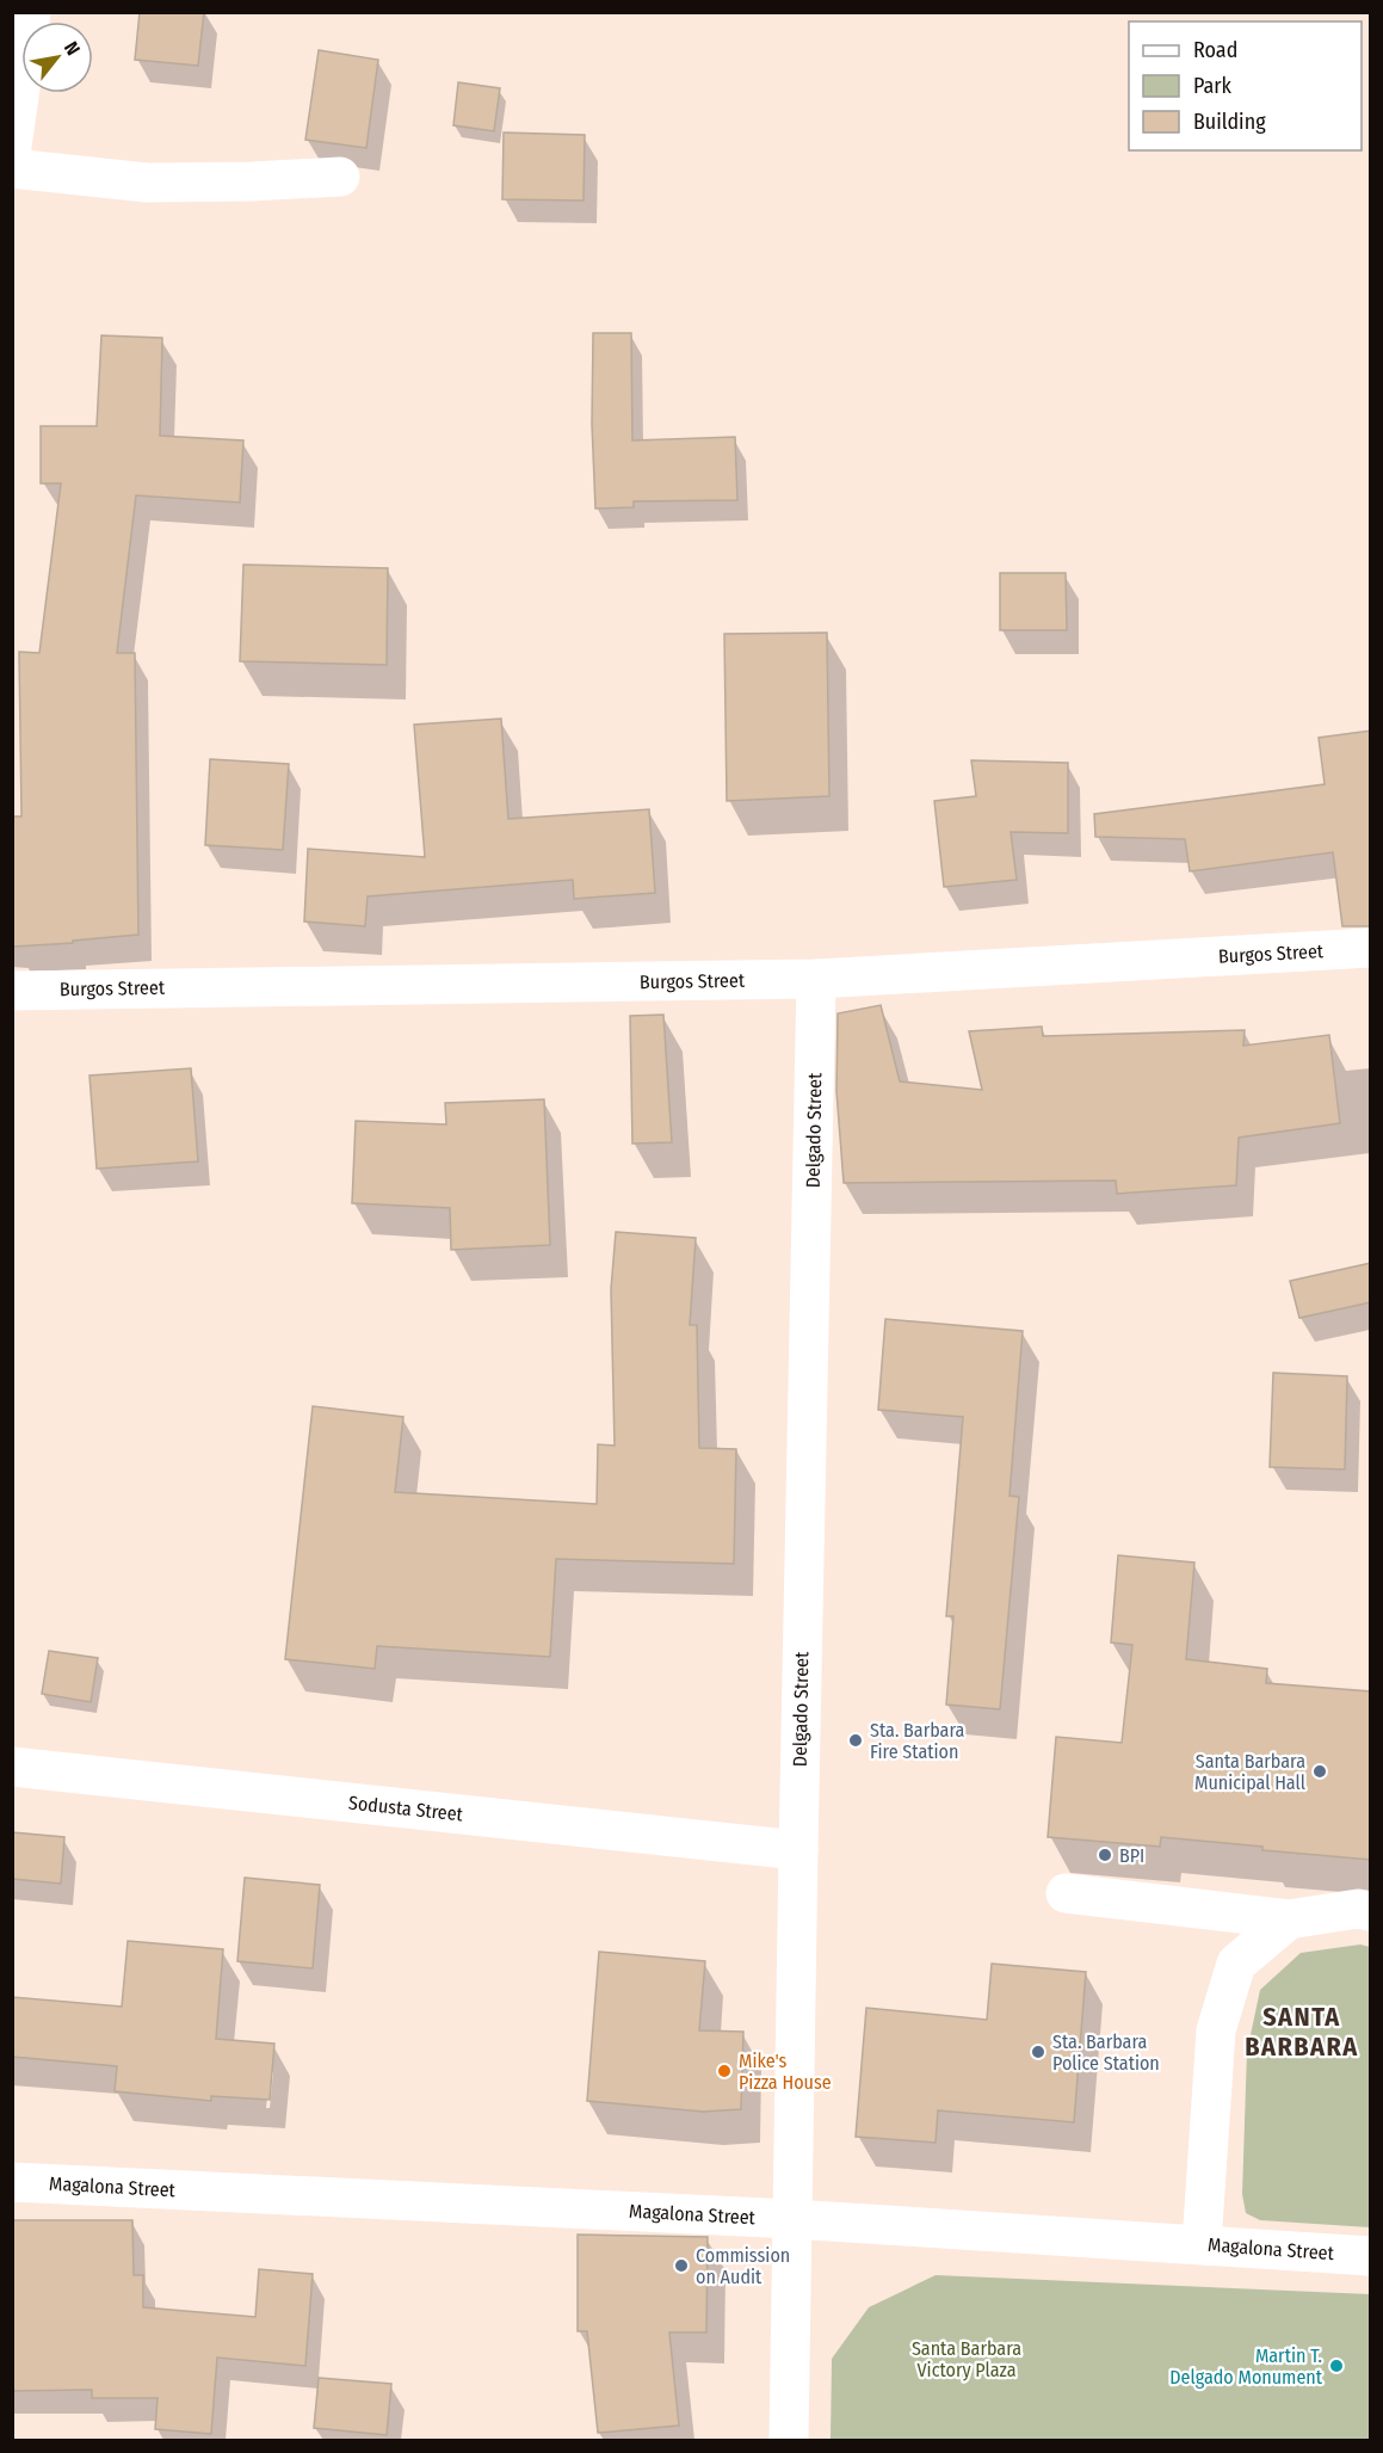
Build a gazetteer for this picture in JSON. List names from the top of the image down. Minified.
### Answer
{"streets":{"street":["Burgos Street","Delgado Street","Sodusta Street","Magalona Street"]},"crossings":[["Burgos Street","Delgado Street"],["Delgado Street","Sodusta Street"],["Delgado Street","Magalona Street"]],"districts":["SANTA BARBARA"],"parks":["Santa Barbara Victory Plaza"],"places":["Sta. Barbara Fire Station","Santa Barbara Municipal Hall","BPI","Sta. Barbara Police Station","Mike's Pizza House","Commission on Audit","Martin T. Delgado Monument"],"legend":["Road","Park","Building"],"north":"top right"}
